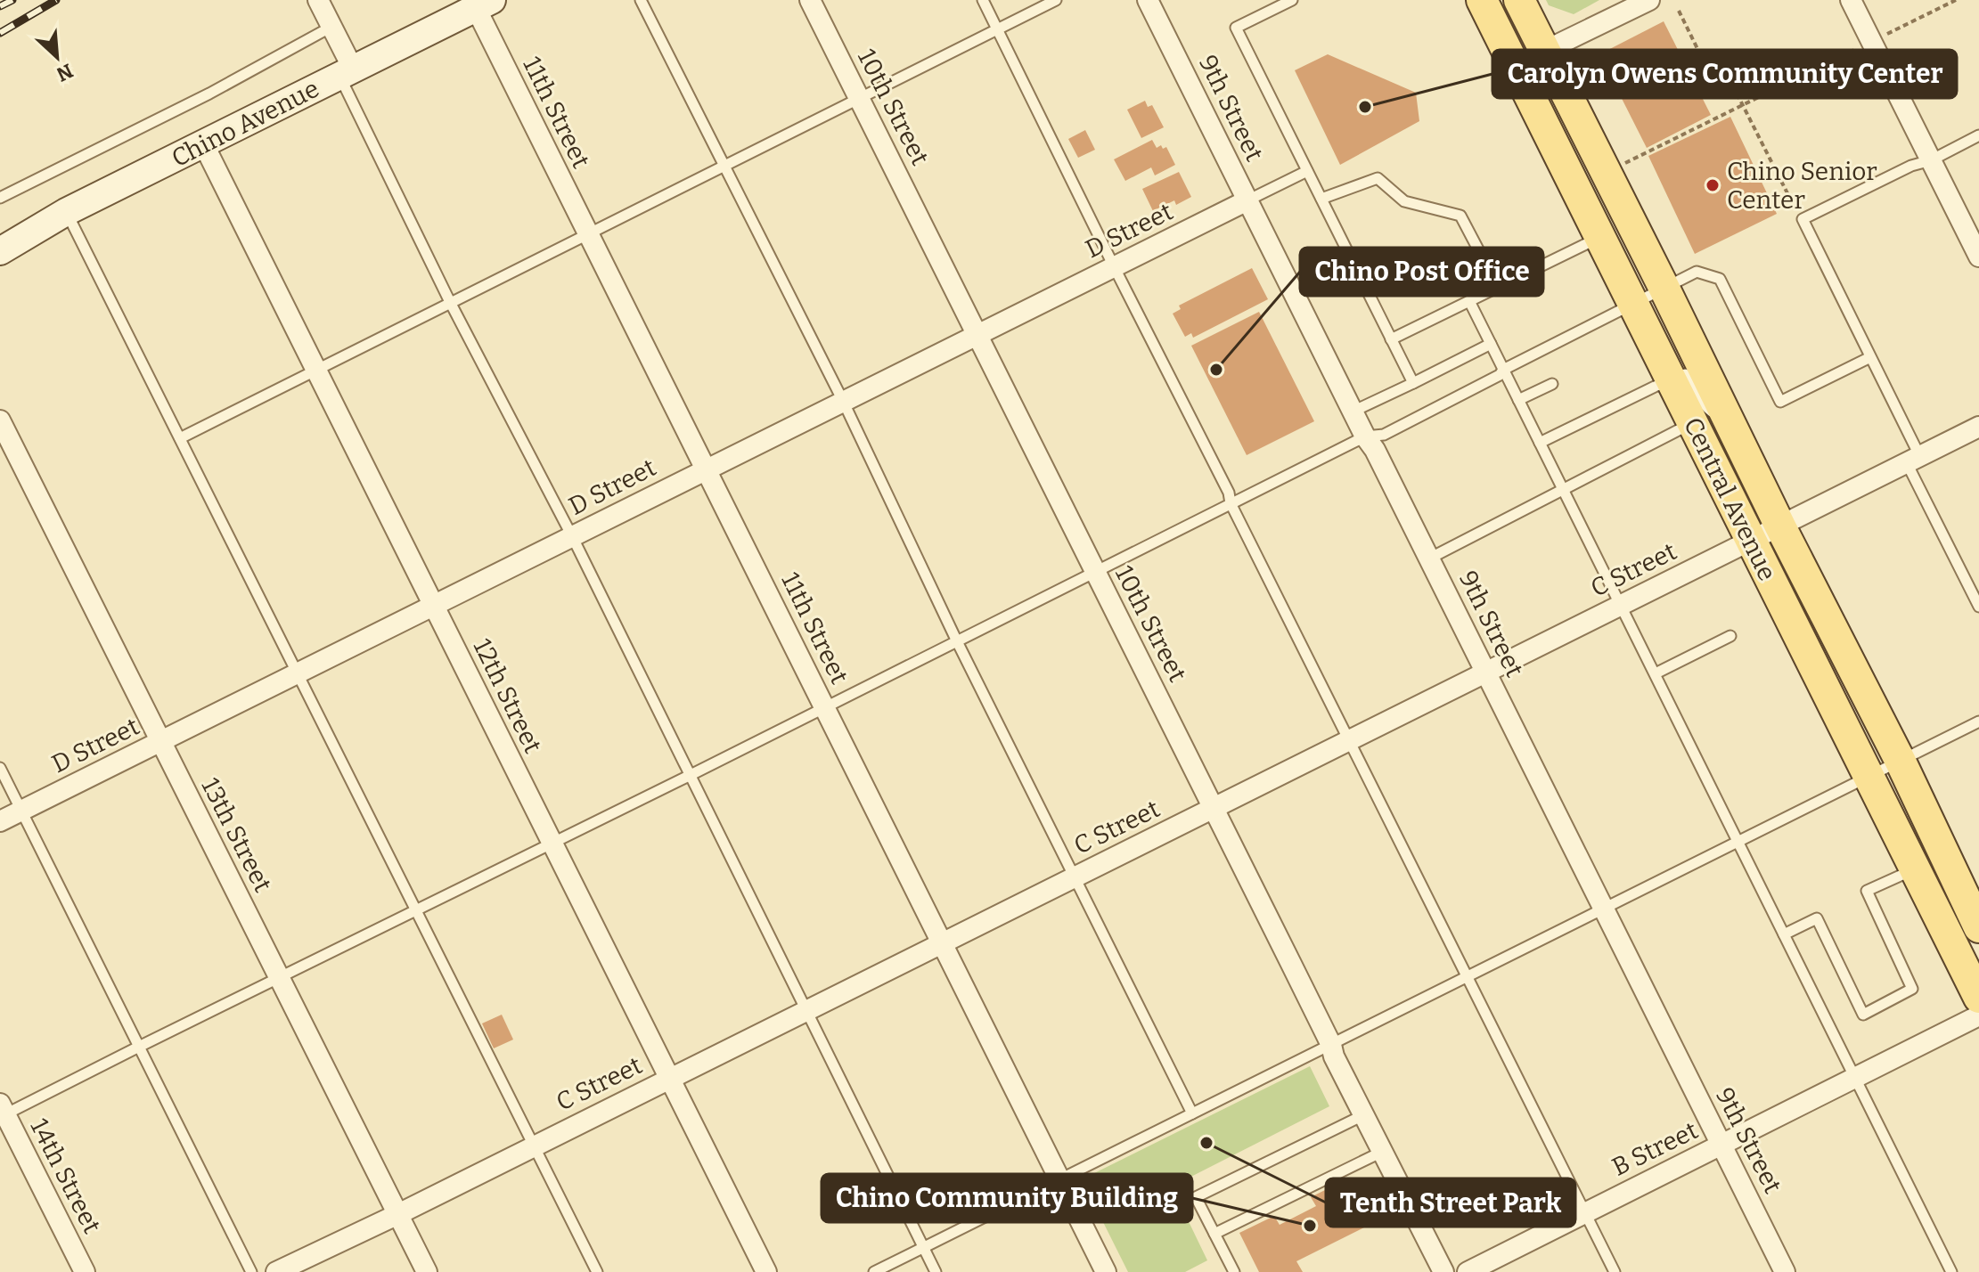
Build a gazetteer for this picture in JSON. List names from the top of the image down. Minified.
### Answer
{"streets":{"main road":["Chino Avenue","Central Avenue"],"street":["10th Street","9th Street","11th Street","D Street","C Street","12th Street","13th Street","B Street","14th Street"]},"crossings":[["10th Street","D Street"],["10th Street","C Street"],["9th Street","D Street"],["9th Street","C Street"],["9th Street","B Street"],["11th Street","Chino Avenue"],["11th Street","D Street"],["11th Street","C Street"],["Chino Avenue","12th Street"],["D Street","12th Street"],["D Street","13th Street"],["Central Avenue","C Street"],["C Street","12th Street"],["C Street","13th Street"]],"places":["Carolyn Owens Community Center","Chino Senior Center","Chino Post Office","Tenth Street Park","Chino Community Building"],"north":"bottom right"}
